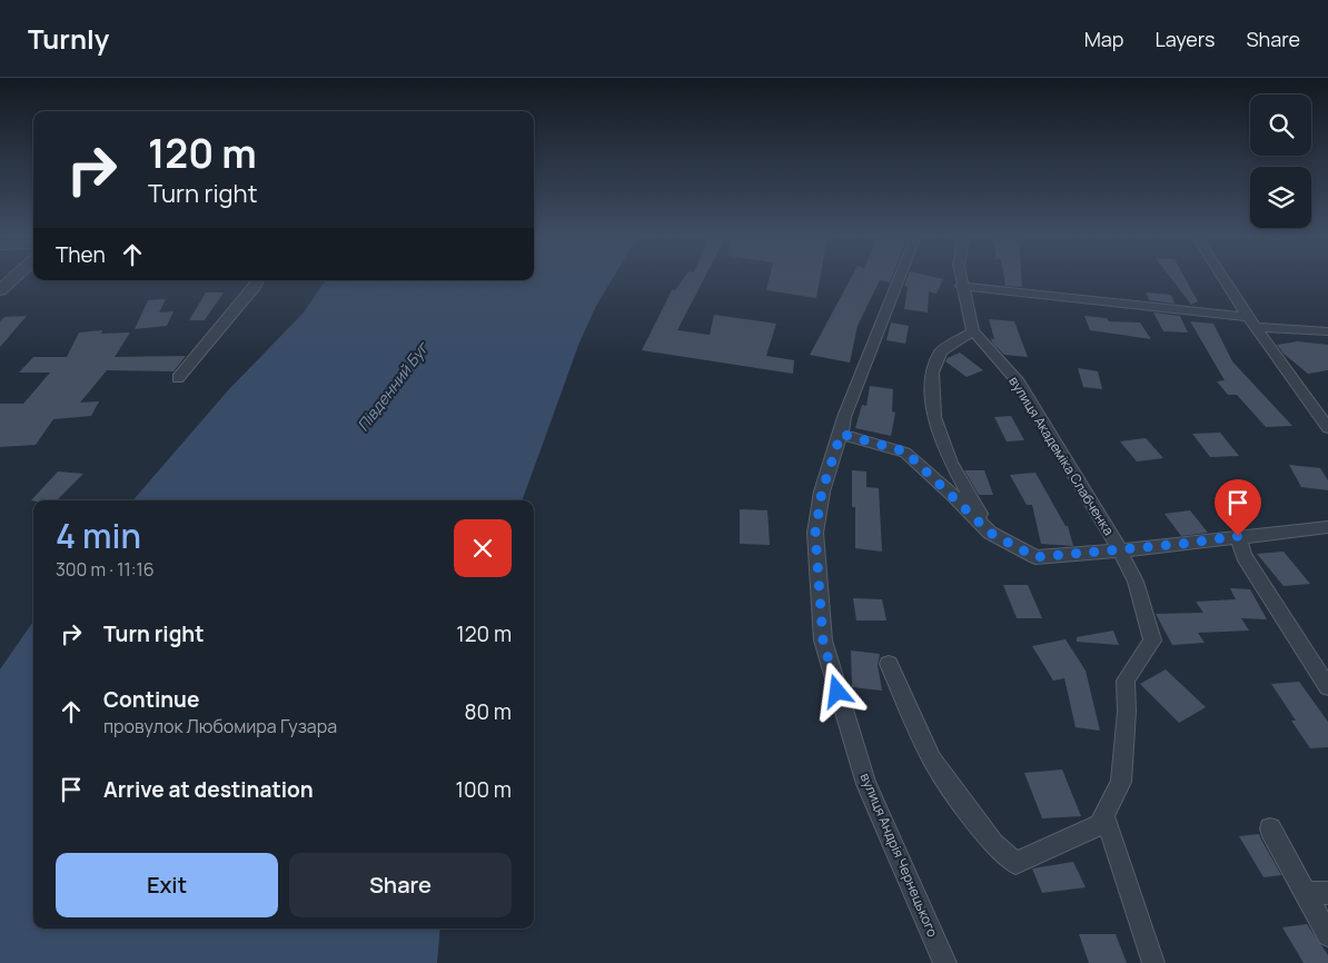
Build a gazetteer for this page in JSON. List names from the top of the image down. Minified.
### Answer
{"streets":{"street":["вулиця Академіка Слабченка","вулиця Андрія Чернецького"]},"water":["Південний Буг"],"page":{"header":"Turnly","nav":["Map","Layers","Share"],"turn":["120 m","Turn right"],"then":"Then","heading":["4 min","300 m · 11:16"],"list":[{"name":"Turn right","value":"120 m"},{"name":"Continue","note":"провулок Любомира Гузара","value":"80 m"},{"name":"Arrive at destination","value":"100 m"}],"buttons":["Exit","Share"]}}
